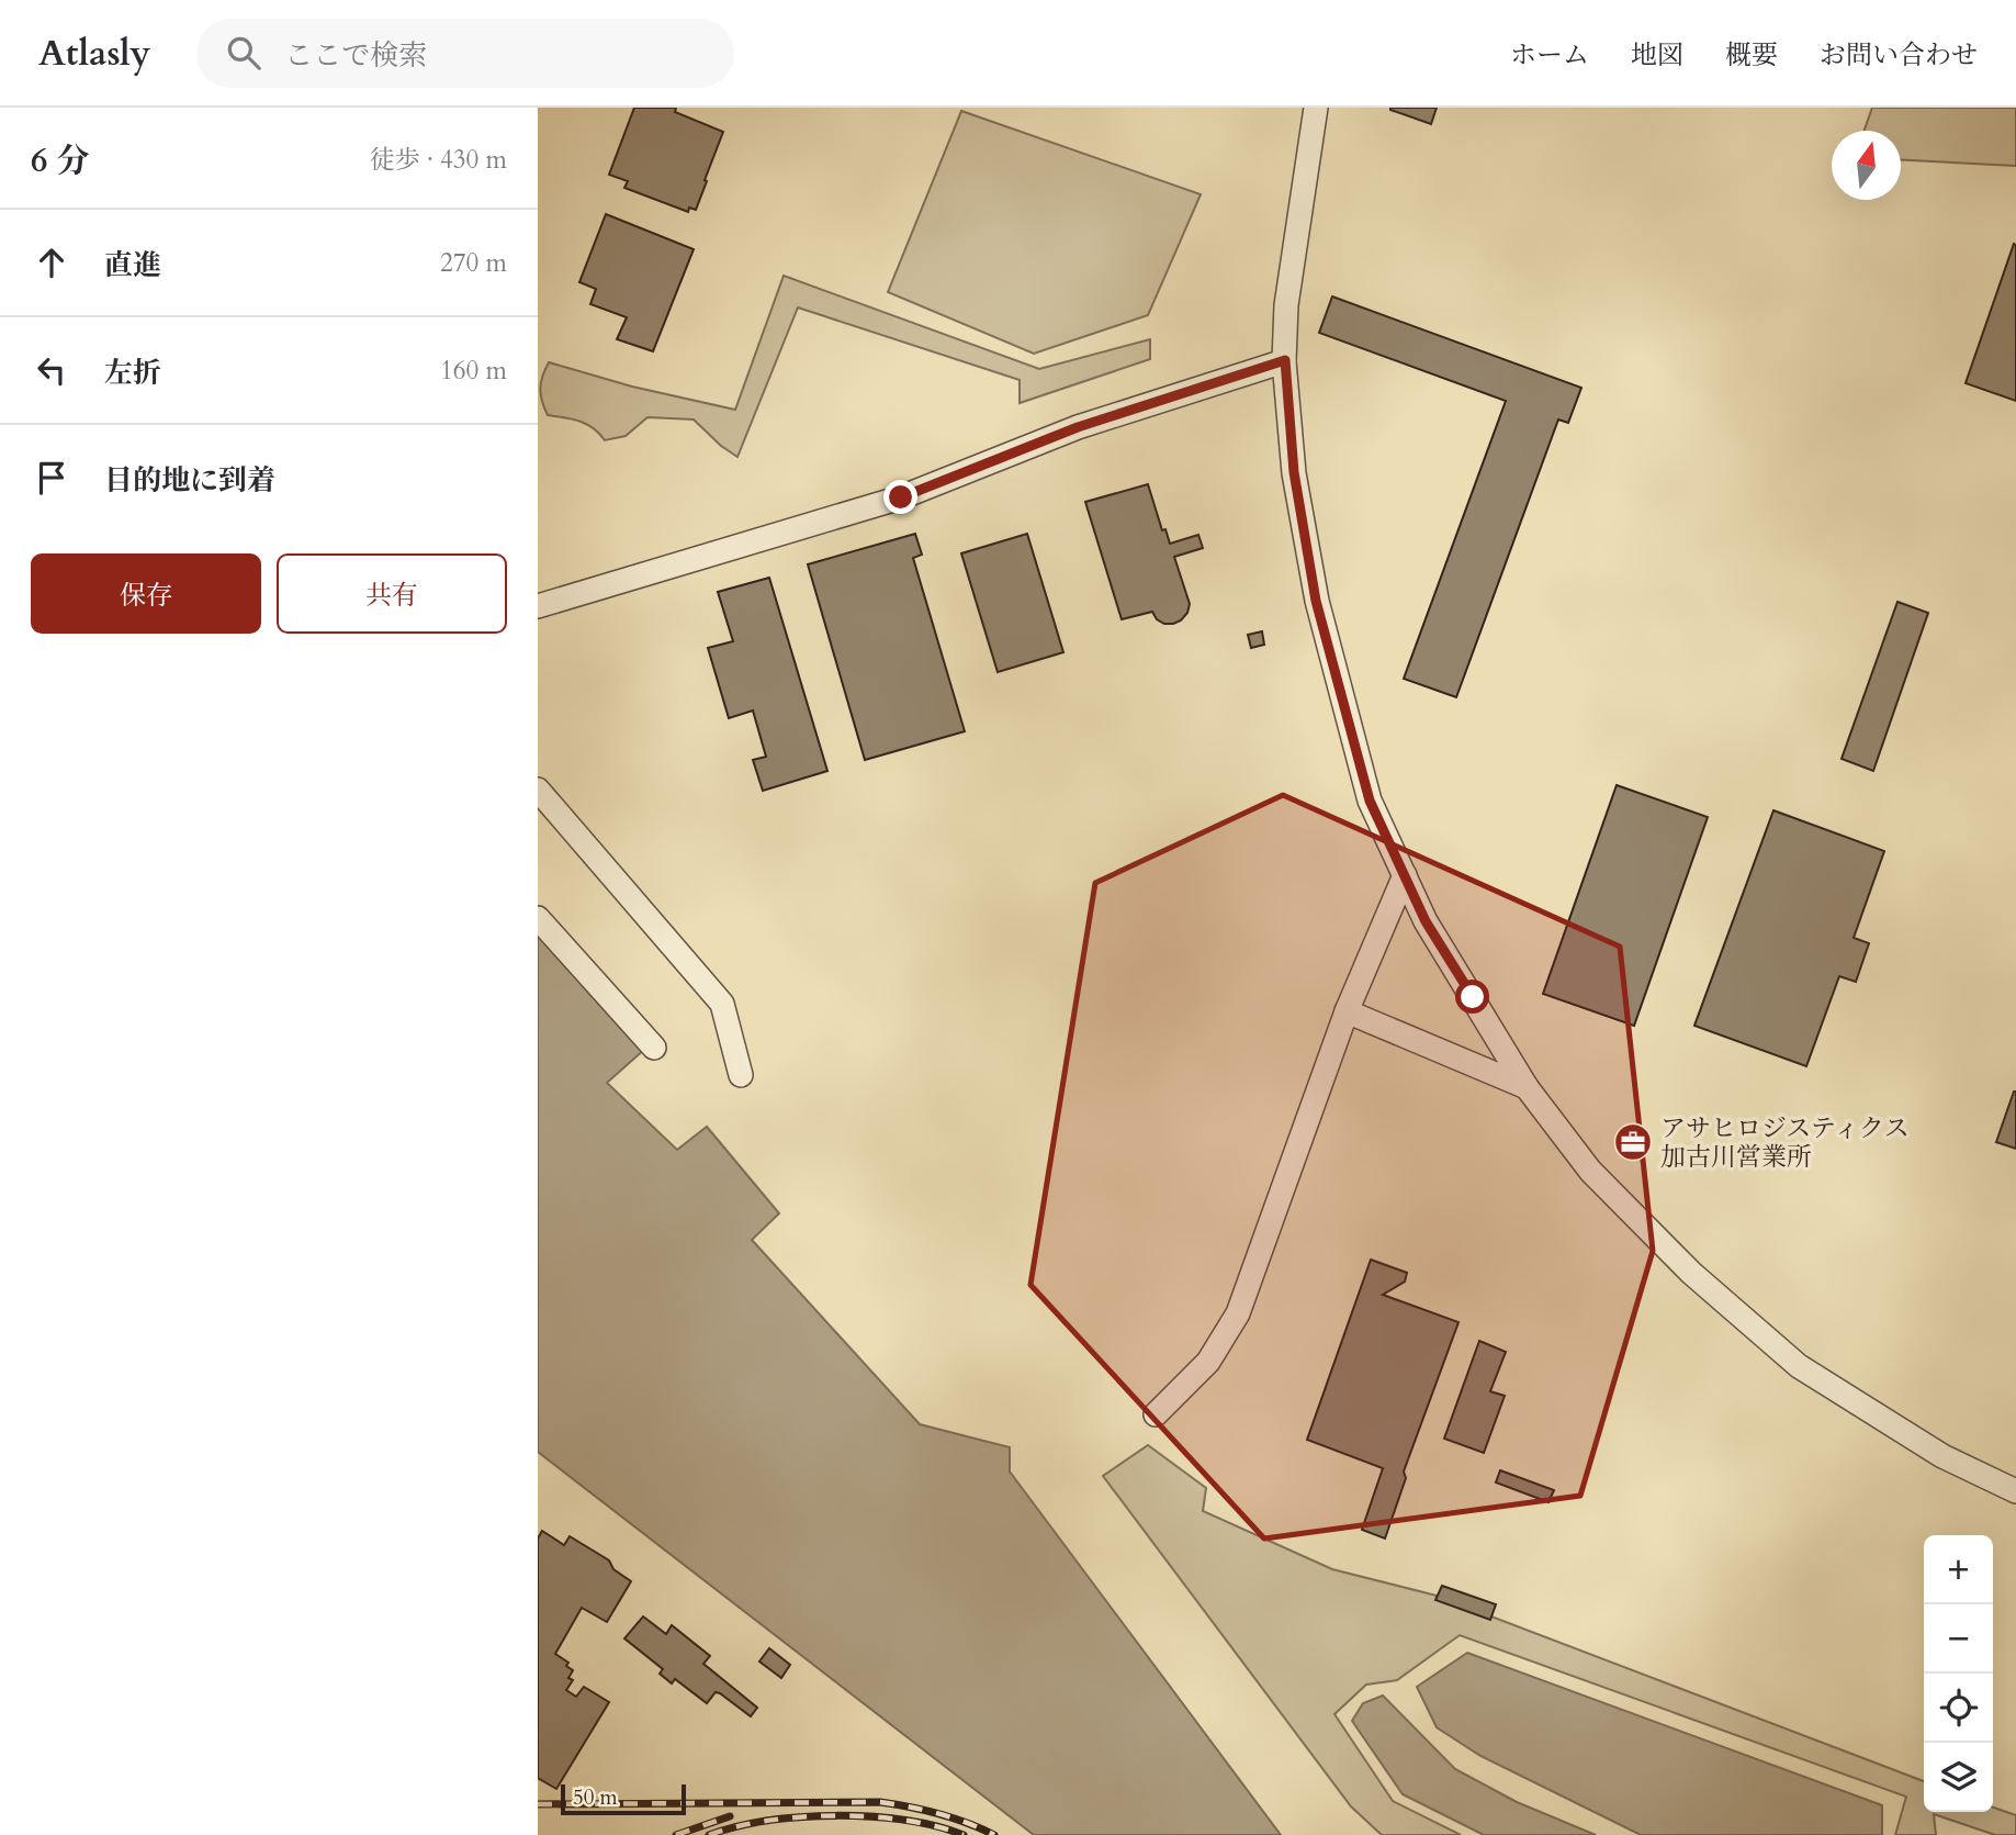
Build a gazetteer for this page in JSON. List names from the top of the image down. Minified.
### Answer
{"places":{"office":["アサヒロジスティクス 加古川営業所"]},"scale_bar":"50 m","north":"top","page":{"header":"Atlasly","search":"ここで検索","nav":["ホーム","地図","概要","お問い合わせ"],"heading":["6 分","徒歩 · 430 m"],"list":[["直進","270 m"],["左折","160 m"],"目的地に到着"],"buttons":["保存","共有"],"map_buttons":["+","−"],"scale":"50 m"}}
